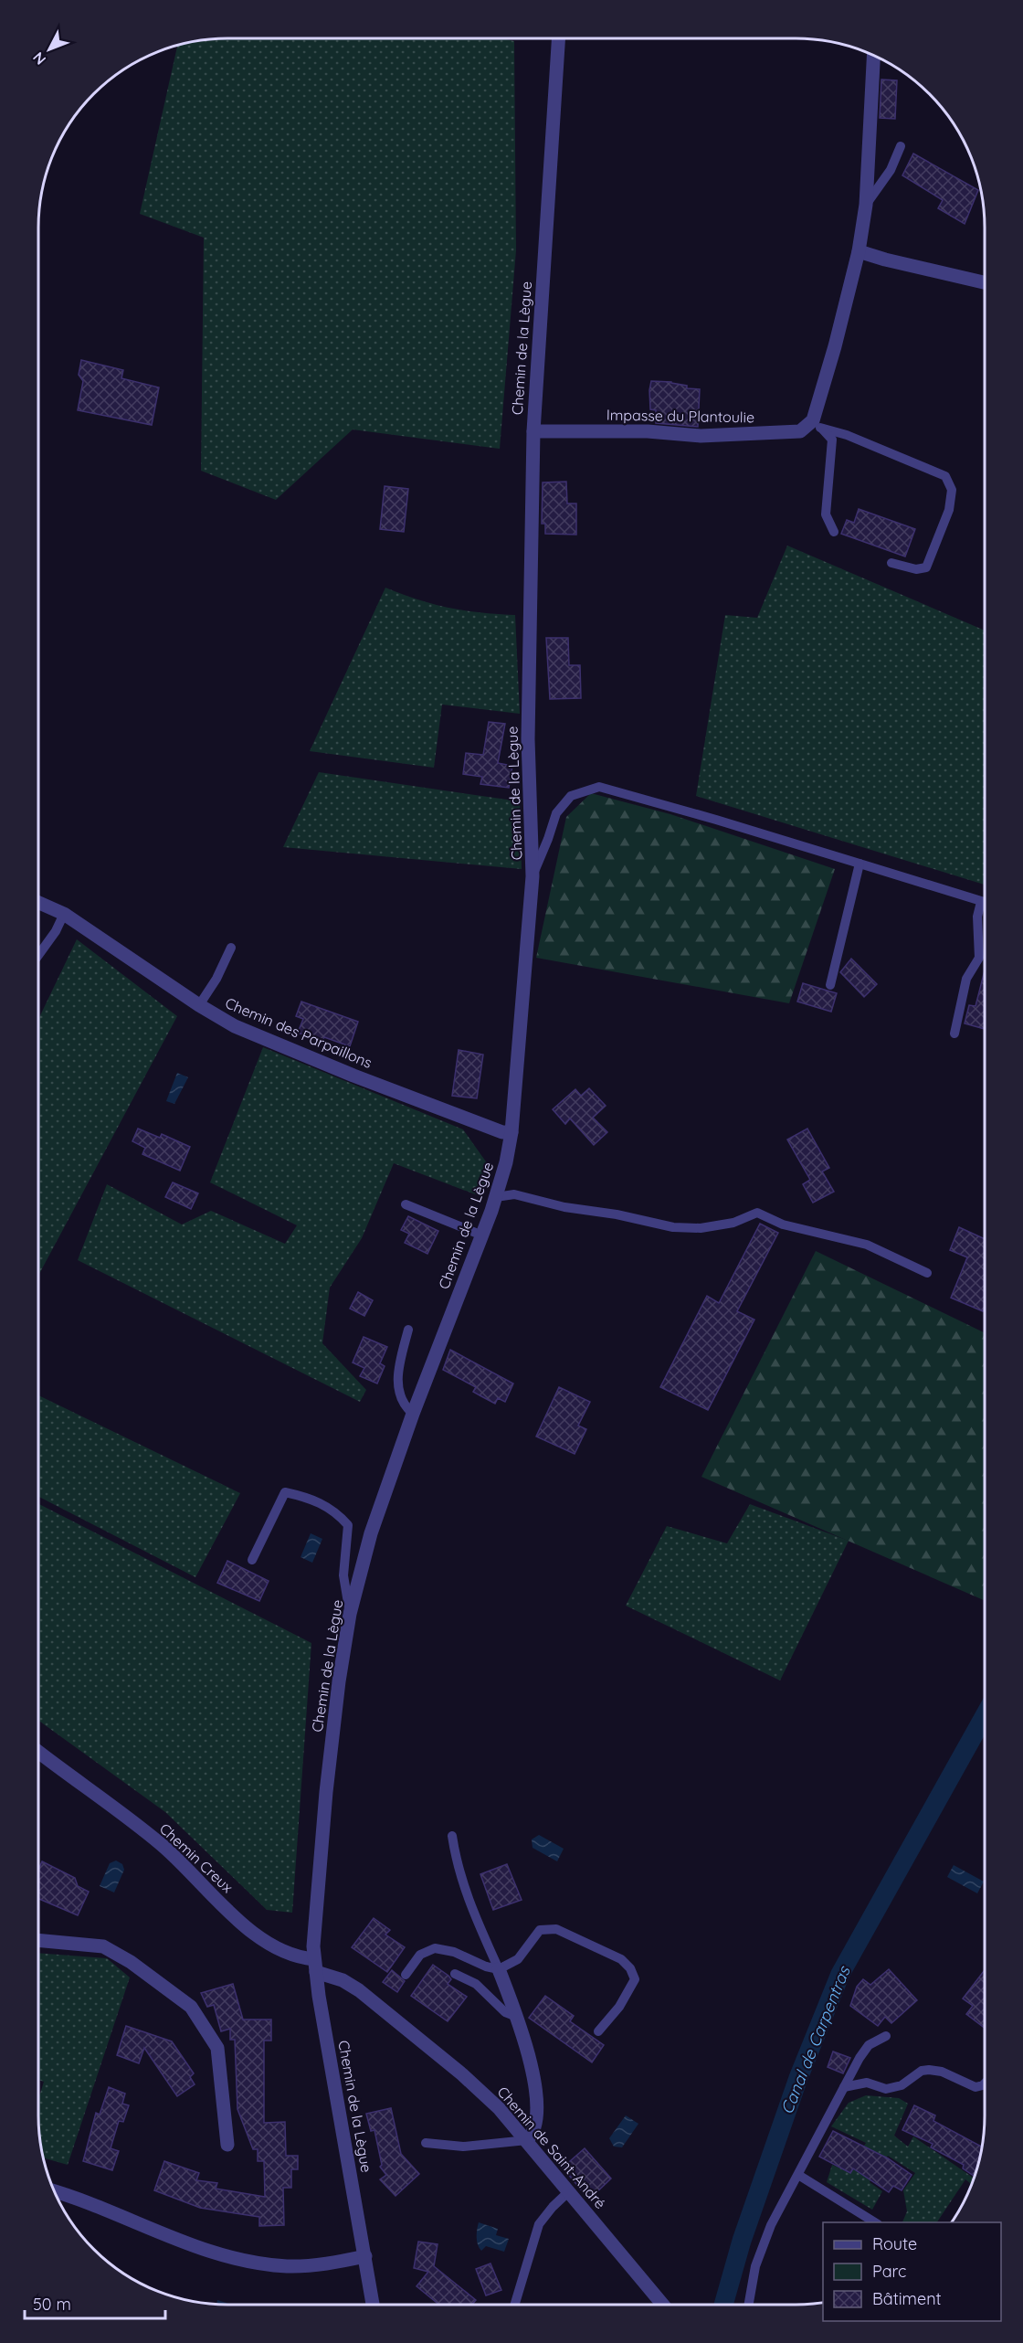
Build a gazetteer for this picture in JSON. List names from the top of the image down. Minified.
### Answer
{"streets":{"street":["Chemin de la Lègue","Impasse du Plantoulie","Chemin des Parpaillons","Chemin Creux","Chemin de Saint-André"]},"crossings":[["Chemin de la Lègue","Impasse du Plantoulie"],["Chemin de la Lègue","Chemin des Parpaillons"],["Chemin de la Lègue","Chemin Creux"],["Chemin de la Lègue","Chemin de Saint-André"],["Chemin Creux","Chemin de Saint-André"]],"water":["Canal de Carpentras"],"legend":["Route","Parc","Bâtiment"],"scale_bar":"50 m","north":"bottom left"}
